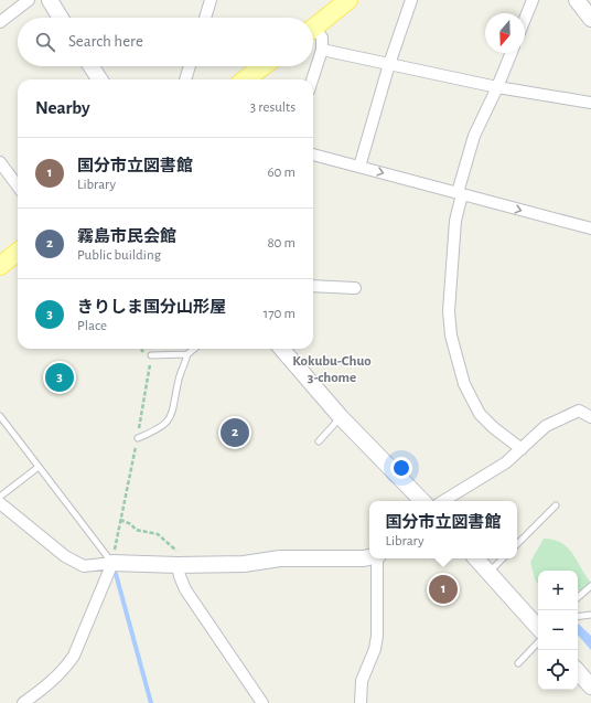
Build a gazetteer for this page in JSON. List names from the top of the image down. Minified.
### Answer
{"districts":["Kokubu-Chuo 3-chome"],"north":"bottom","page":{"search":"Search here","heading":["Nearby","3 results"],"list":[{"mark":"1","name":"国分市立図書館","note":"Library","value":"60 m"},{"mark":"2","name":"霧島市民会館","note":"Public building","value":"80 m"},{"mark":"3","name":"きりしま国分山形屋","note":"Place","value":"170 m"}],"pins":["3","2","1"],"popup":["国分市立図書館","Library"],"map_buttons":["+","−"]}}
